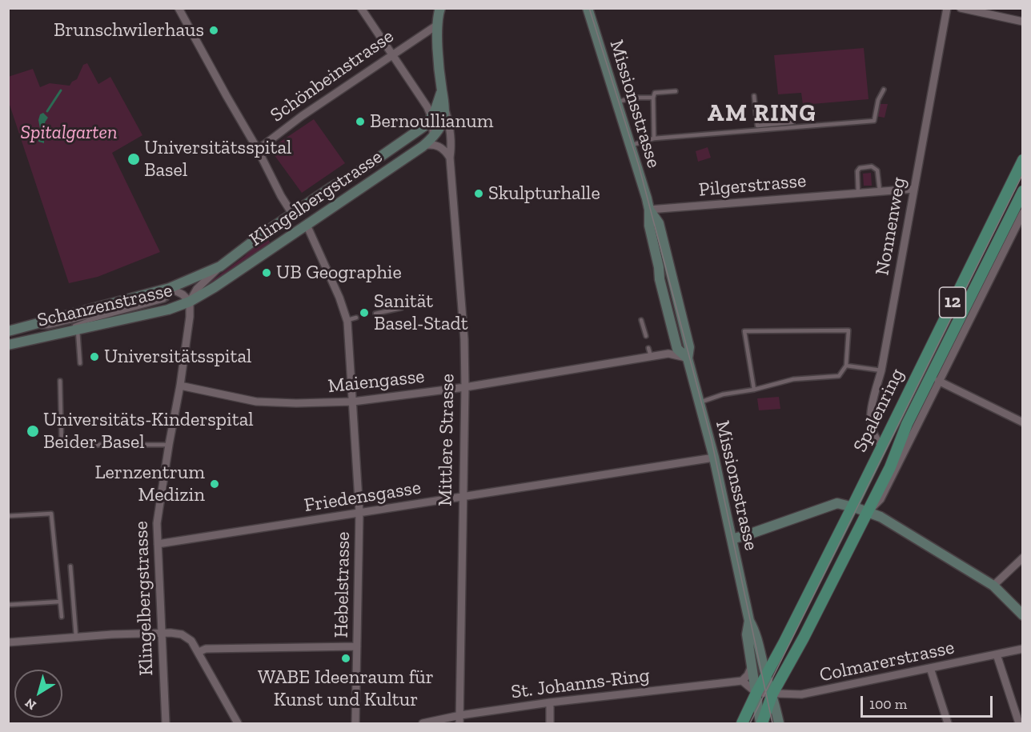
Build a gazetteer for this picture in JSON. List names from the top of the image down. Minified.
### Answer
{"streets":{"main road":["Missionsstrasse","Klingelbergstrasse","12","Schanzenstrasse","Spalenring","Mittlere Strasse"],"street":["Schönbeinstrasse","Pilgerstrasse","Nonnenweg","Maiengasse","Friedensgasse","Hebelstrasse","Colmarerstrasse","St. Johanns-Ring"]},"crossings":[["Schönbeinstrasse","Mittlere Strasse"],["Missionsstrasse","Pilgerstrasse"],["Missionsstrasse","12"],["Missionsstrasse","Maiengasse"],["Missionsstrasse","Spalenring"],["Missionsstrasse","Friedensgasse"],["Missionsstrasse","Colmarerstrasse"],["Pilgerstrasse","Nonnenweg"],["Klingelbergstrasse","Schanzenstrasse"],["Klingelbergstrasse","Maiengasse"],["Klingelbergstrasse","Mittlere Strasse"],["Klingelbergstrasse","Friedensgasse"],["Klingelbergstrasse","Hebelstrasse"],["Nonnenweg","Spalenring"],["12","Spalenring"],["12","Colmarerstrasse"],["Maiengasse","Mittlere Strasse"],["Maiengasse","Hebelstrasse"],["Spalenring","Colmarerstrasse"],["Mittlere Strasse","Friedensgasse"],["Mittlere Strasse","St. Johanns-Ring"],["Friedensgasse","Hebelstrasse"]],"districts":["AM RING"],"parks":["Spitalgarten"],"places":["Brunschwilerhaus","Bernoullianum","Universitätsspital Basel","Skulpturhalle","UB Geographie","Sanität Basel-Stadt","Universitätsspital","Universitäts-Kinderspital Beider Basel","Lernzentrum Medizin","WABE Ideenraum für Kunst und Kultur"],"scale_bar":"100 m","north":"bottom left"}
